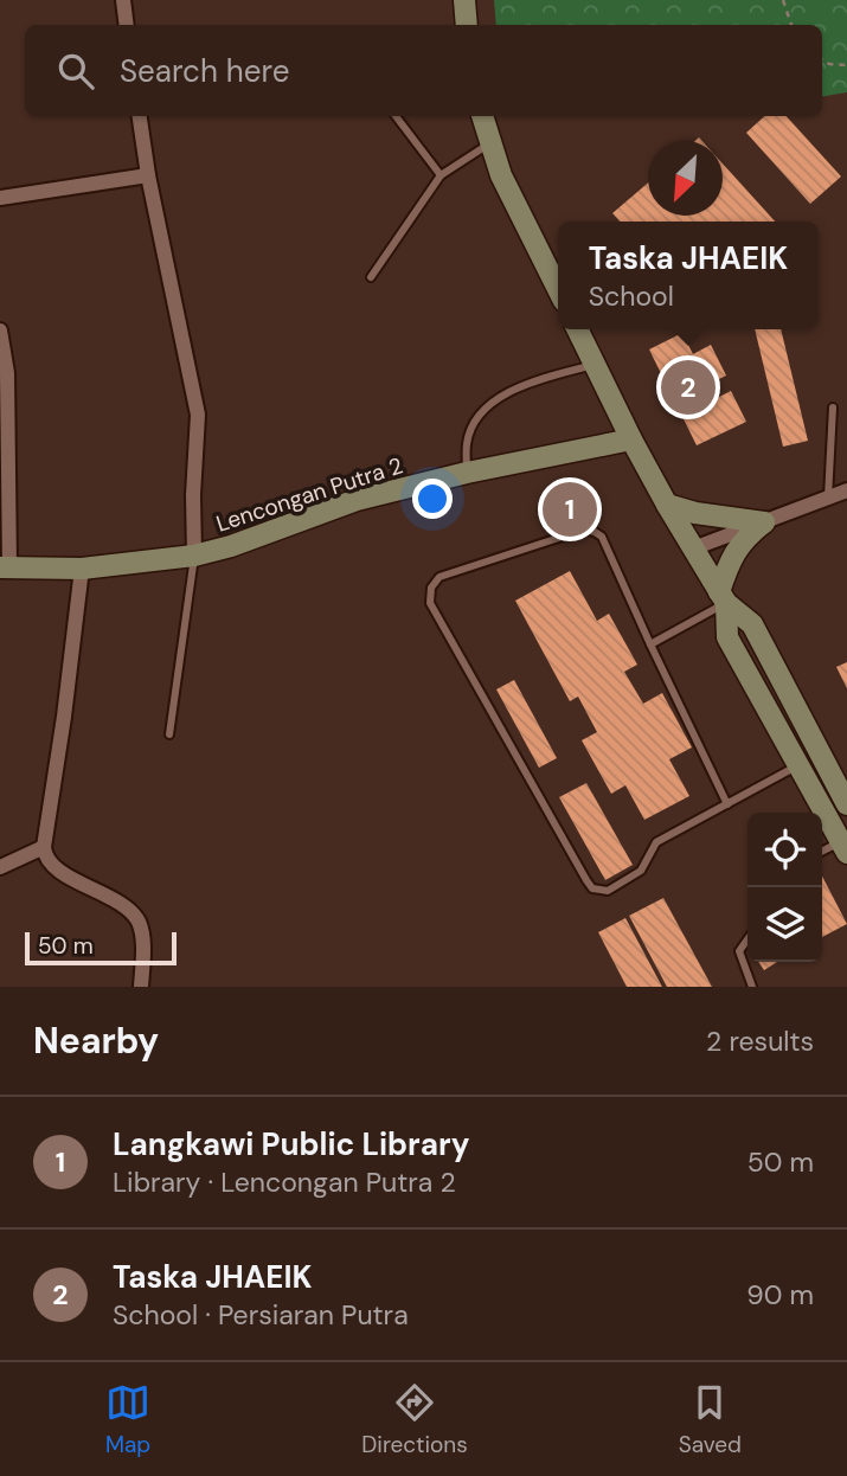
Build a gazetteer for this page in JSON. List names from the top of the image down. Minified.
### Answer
{"streets":{"main road":["Lencongan Putra 2"]},"scale_bar":"50 m","north":"bottom left","page":{"search":"Search here","popup":["Taska JHAEIK","School"],"pins":["2","1"],"scale":"50 m","heading":["Nearby","2 results"],"list":[{"mark":"1","name":"Langkawi Public Library","note":"Library · Lencongan Putra 2","value":"50 m"},{"mark":"2","name":"Taska JHAEIK","note":"School · Persiaran Putra","value":"90 m"}],"nav":["Map","Directions","Saved"]}}
